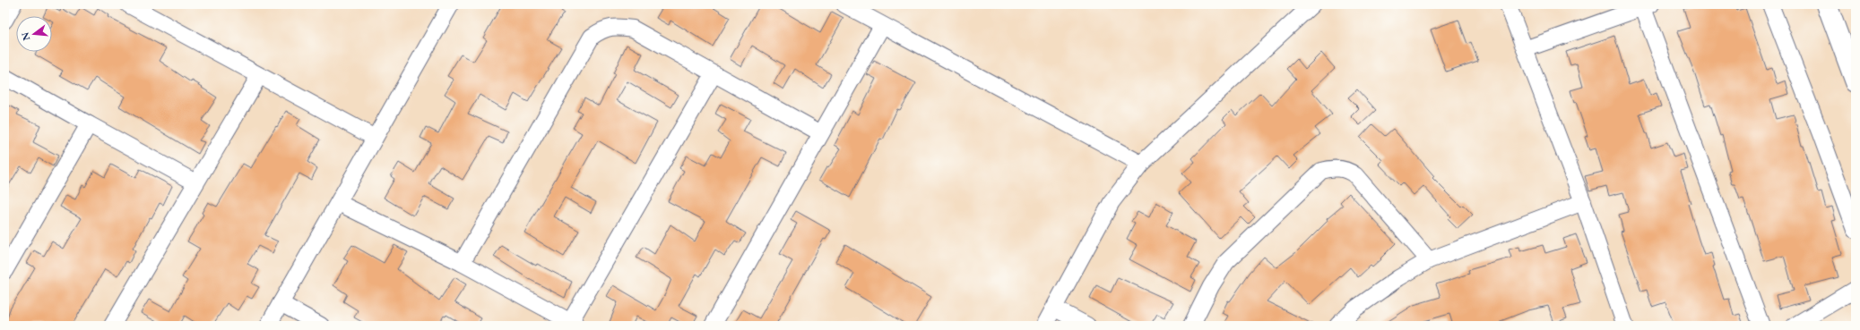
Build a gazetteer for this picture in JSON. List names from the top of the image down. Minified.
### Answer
{"north":"left"}
